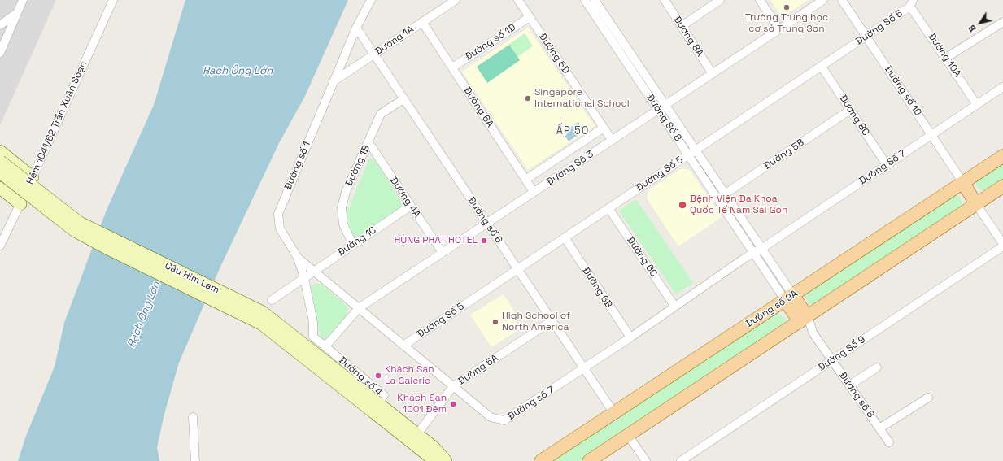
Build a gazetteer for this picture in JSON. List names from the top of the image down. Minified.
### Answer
{"streets":{"main road":["Cầu Him Lam","Đường số 9A","Đường số 4"],"street":["Đường Số 5","Đường 8A","Đường 1A","Đường số 1D","Đường 6D","Đường 10A","Đường số 10","Đường 6A","Đường 8C","Đường Số 8","Hẻm 1041/62 Trần Xuân Soạn","Đường 5B","Đường số 1","Đường 1B","Đường Số 7","Đường Số 3","Đường 4A","Đường số 6","Đường 1C","Đường 6C","Đường 6B","Đường Số 9","Đường 5A","Đường số 8","Đường số 7"]},"crossings":[["Đường Số 5","Đường 10A"],["Đường Số 5","Đường số 10"],["Đường Số 5","Đường 8C"],["Đường Số 5","Đường Số 8"],["Đường Số 5","Đường số 6"],["Đường Số 5","Đường 6C"],["Đường Số 5","Đường 6B"],["Đường Số 5","Đường số 7"],["Đường 8A","Đường Số 3"],["Đường 1A","Đường 6A"],["Đường 1A","Đường số 1"],["Đường 1A","Đường số 6"],["Đường số 1D","Đường 6D"],["Đường số 1D","Đường 6A"],["Đường 6D","Đường Số 3"],["Đường 10A","Đường Số 7"],["Đường số 10","Đường Số 7"],["Đường số 10","Đường số 9A"],["Đường 6A","Đường Số 3"],["Đường 8C","Đường 5B"],["Đường 8C","Đường Số 7"],["Đường Số 8","Đường 5B"],["Đường Số 8","Đường Số 7"],["Đường Số 8","Đường Số 3"],["Đường Số 8","Đường số 9A"],["Đường Số 8","Đường số 7"],["Đường số 1","Đường Số 3"],["Đường số 1","Đường số 6"],["Đường số 1","Đường 1C"],["Đường số 1","Đường số 4"],["Đường số 1","Đường số 7"],["Đường 1B","Đường 4A"],["Đường 1B","Đường số 6"],["Đường 1B","Đường 1C"],["Đường Số 7","Đường số 7"],["Đường Số 3","Đường 4A"],["Đường Số 3","Đường số 6"],["Đường Số 3","Đường số 4"],["Đường Số 3","Đường số 7"],["Đường 4A","Đường 1C"],["Đường số 6","Đường số 9A"],["Đường số 6","Đường 5A"],["Đường số 6","Đường số 7"],["Đường 1C","Đường số 7"],["Đường 6C","Đường số 7"],["Cầu Him Lam","Đường số 4"],["Đường 6B","Đường số 7"],["Đường Số 9","Đường số 8"],["Đường 5A","Đường số 4"],["Đường 5A","Đường số 7"]],"districts":["ẤP 50"],"water":["Rạch Ông Lớn"],"places":["Trường Trung học cơ sở Trung Sơn","Singapore International School","Bệnh Viện Đa Khoa Quốc Tế Nam Sài Gòn","HÙNG PHÁT HOTEL","High School of North America","Khách Sạn La Galerie","Khách Sạn 1001 Đêm"],"north":"bottom left"}
